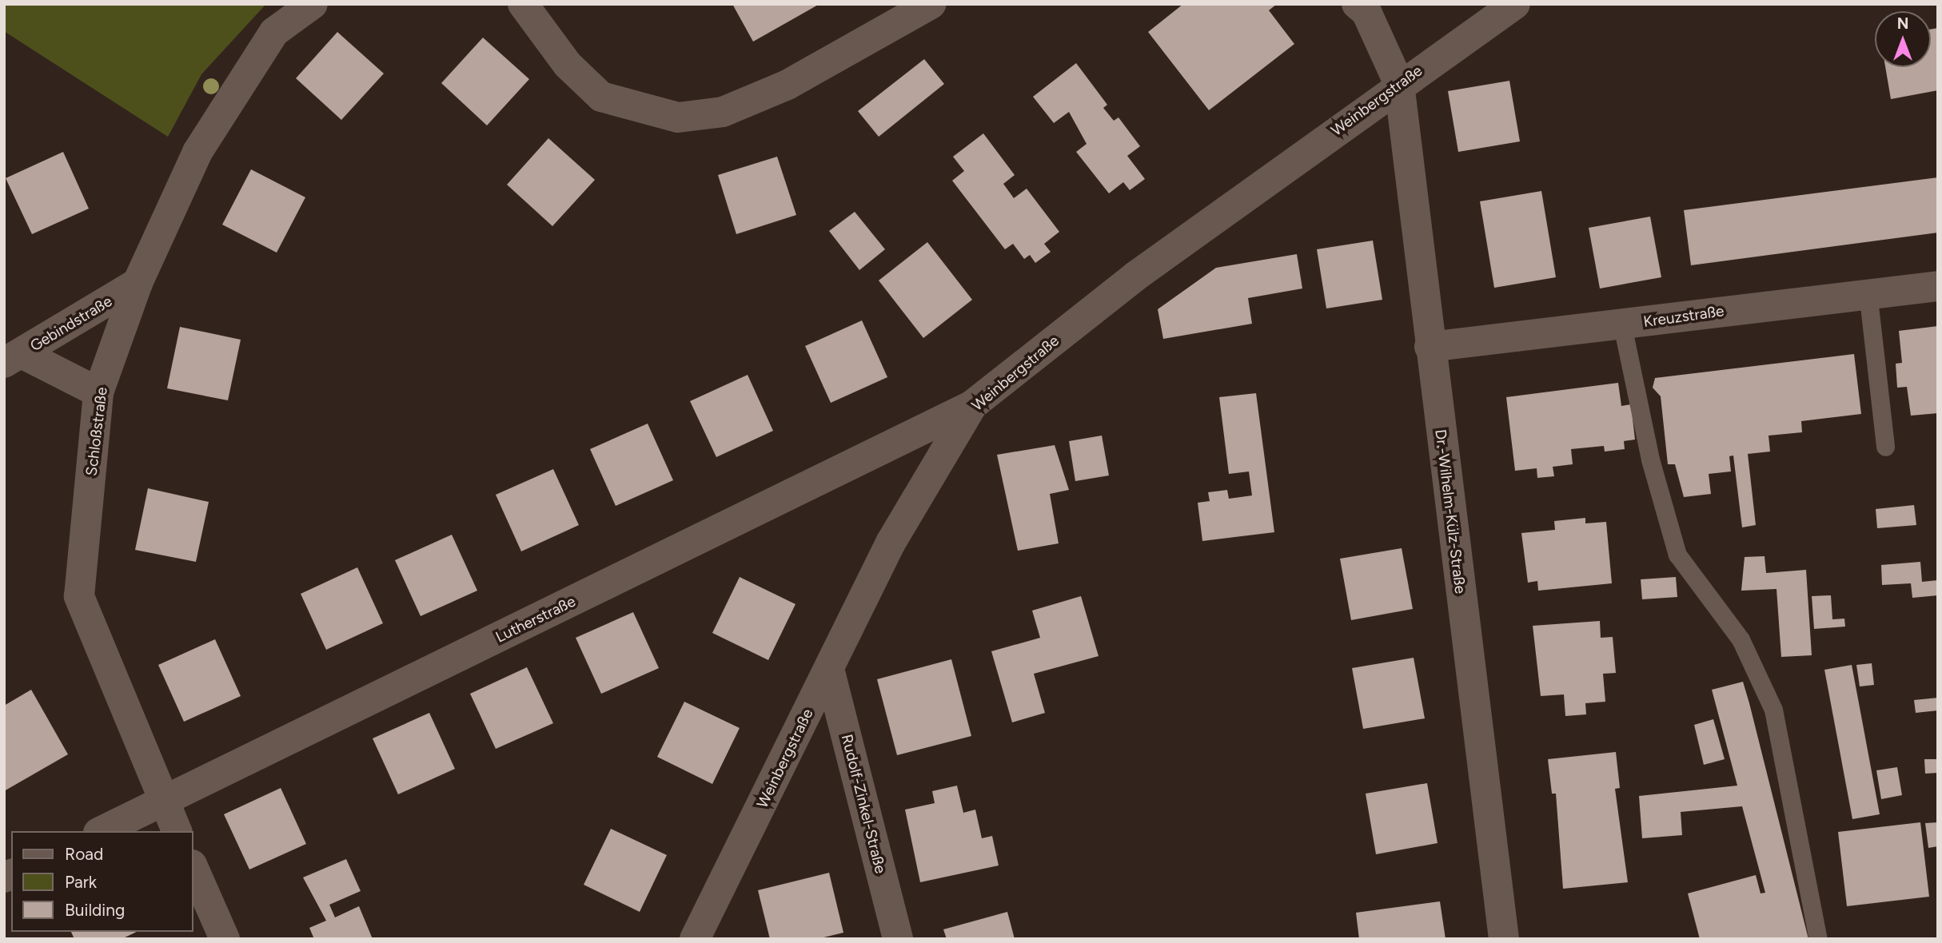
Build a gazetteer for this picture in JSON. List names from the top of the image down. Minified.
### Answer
{"streets":{"street":["Weinbergstraße","Kreuzstraße","Gebindstraße","Schloßstraße","Dr.-Wilhelm-Külz-Straße","Lutherstraße","Rudolf-Zinkel-Straße"]},"crossings":[["Weinbergstraße","Dr.-Wilhelm-Külz-Straße"],["Weinbergstraße","Lutherstraße"],["Weinbergstraße","Rudolf-Zinkel-Straße"],["Kreuzstraße","Dr.-Wilhelm-Külz-Straße"],["Gebindstraße","Schloßstraße"],["Schloßstraße","Lutherstraße"]],"legend":["Road","Park","Building"],"north":"top"}
